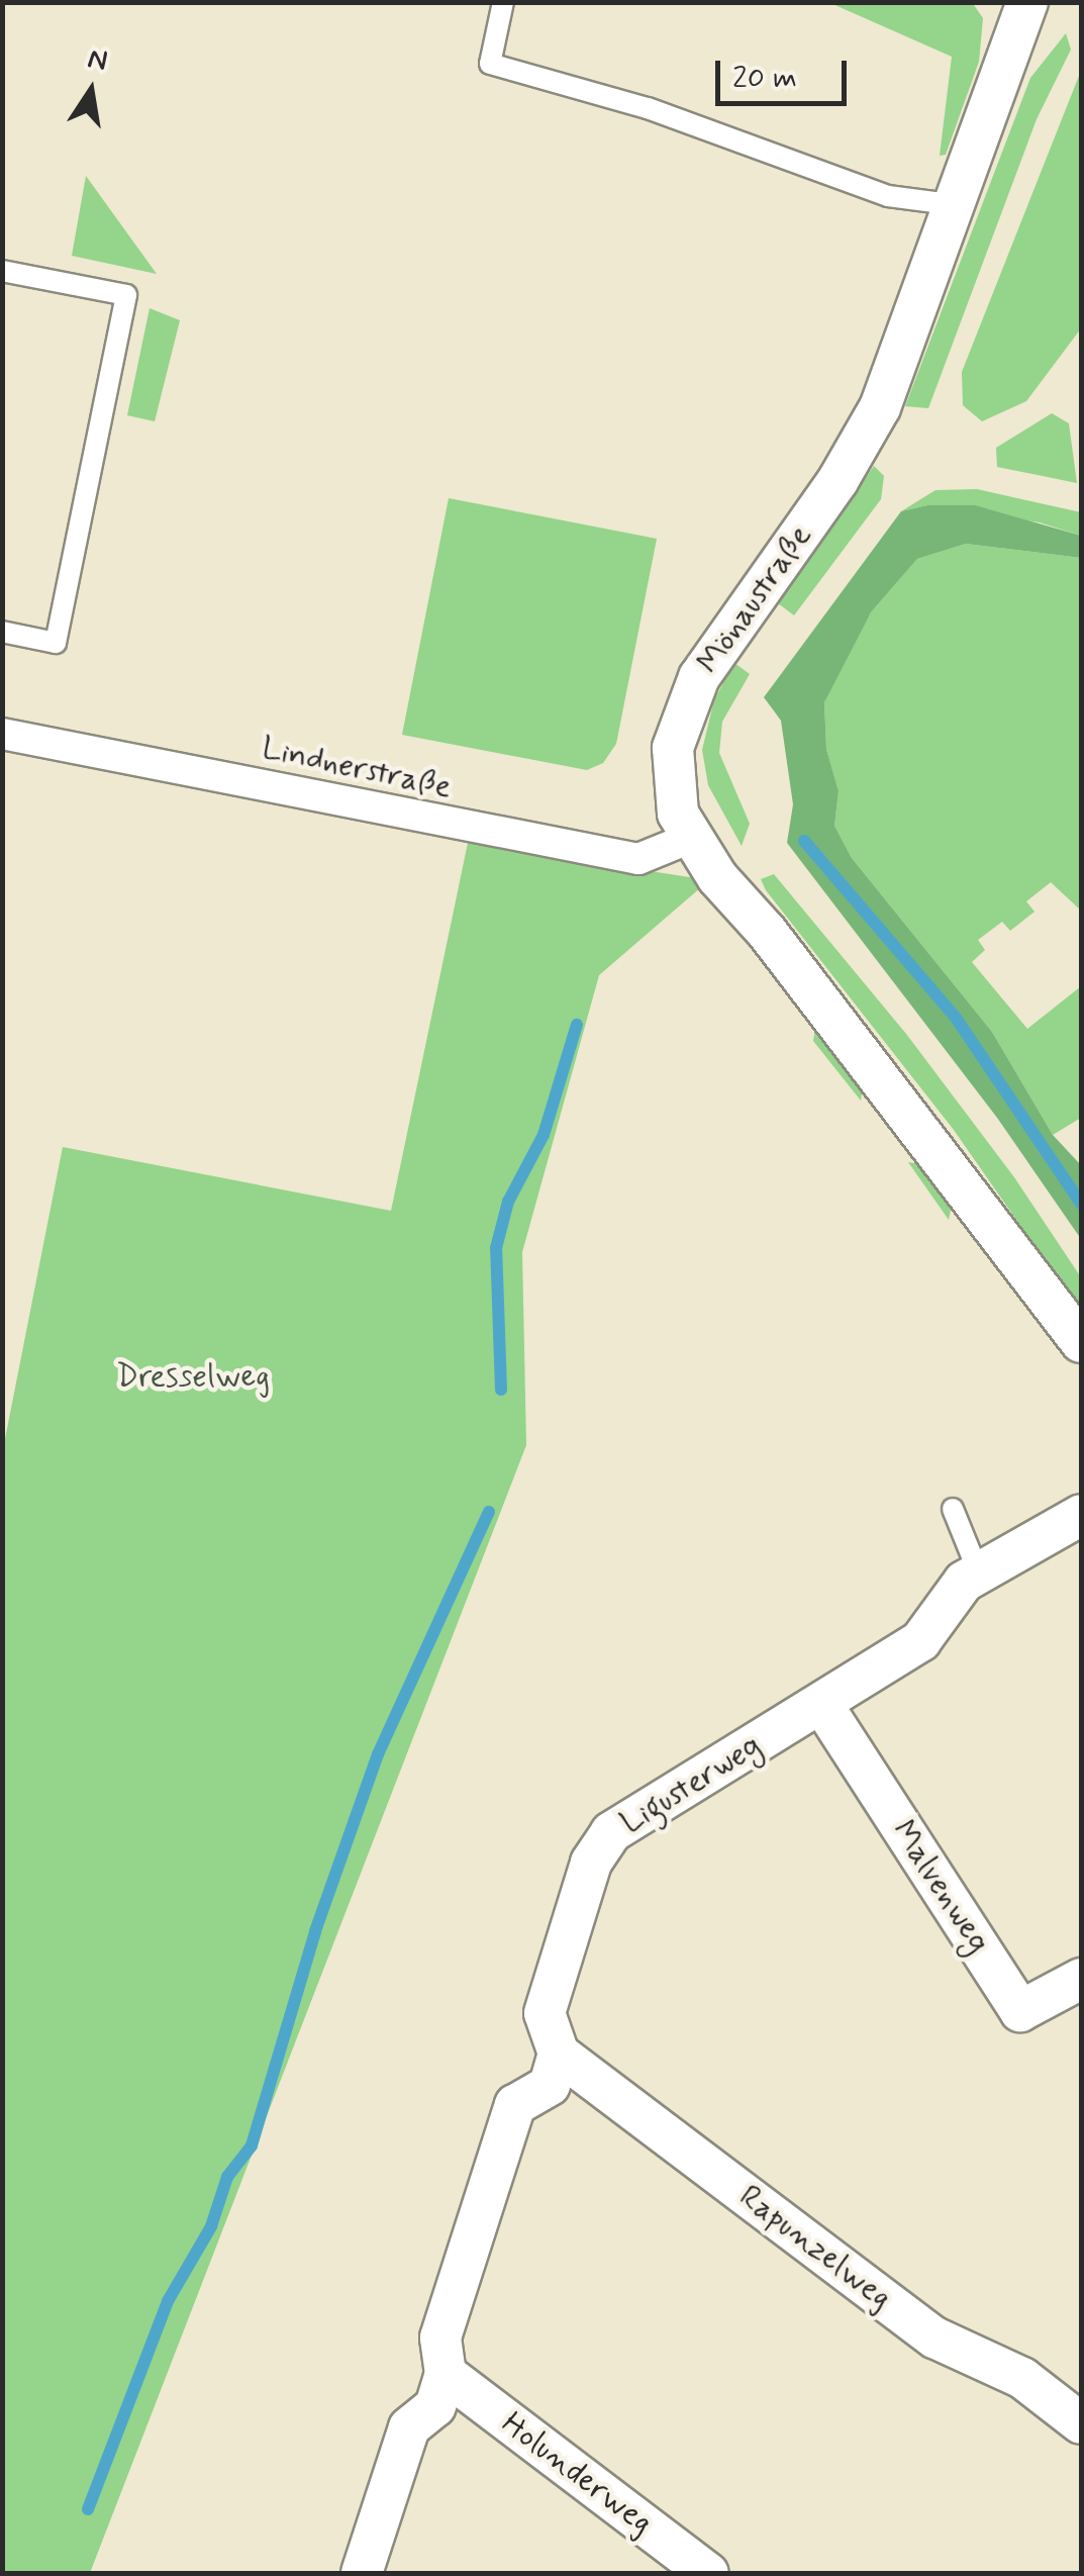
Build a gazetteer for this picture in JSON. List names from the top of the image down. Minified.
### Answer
{"streets":{"street":["Mönaustraße","Lindnerstraße","Ligusterweg","Malvenweg","Rapunzelweg","Holunderweg"]},"crossings":[["Mönaustraße","Lindnerstraße"],["Ligusterweg","Malvenweg"],["Ligusterweg","Rapunzelweg"]],"parks":["Dresselweg"],"scale_bar":"20 m","north":"top"}
